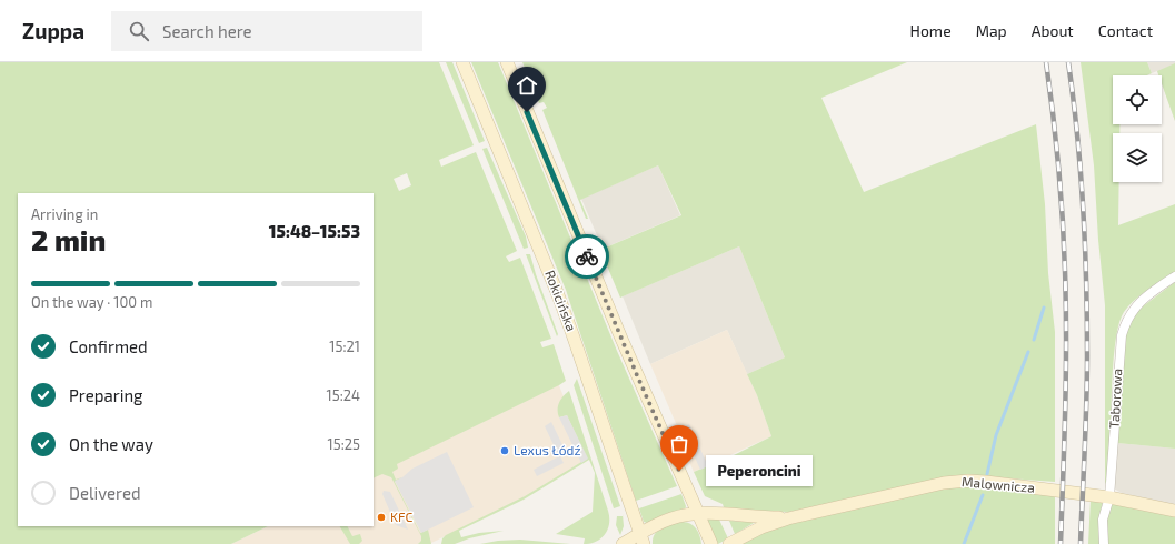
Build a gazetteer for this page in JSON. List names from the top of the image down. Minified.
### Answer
{"streets":{"main road":["Rokicińska","Malownicza"],"street":["Taborowa"]},"crossings":[["Rokicińska","Malownicza"],["Taborowa","Malownicza"]],"places":["Lexus Łódź","Peperoncini","KFC"],"page":{"header":"Zuppa","search":"Search here","nav":["Home","Map","About","Contact"],"heading":["2 min","Arriving in","15:48–15:53"],"bar":"On the way · 100 m","list":[["Confirmed","15:21"],["Preparing","15:24"],["On the way","15:25"],"Delivered"],"bubble":"Peperoncini"}}
